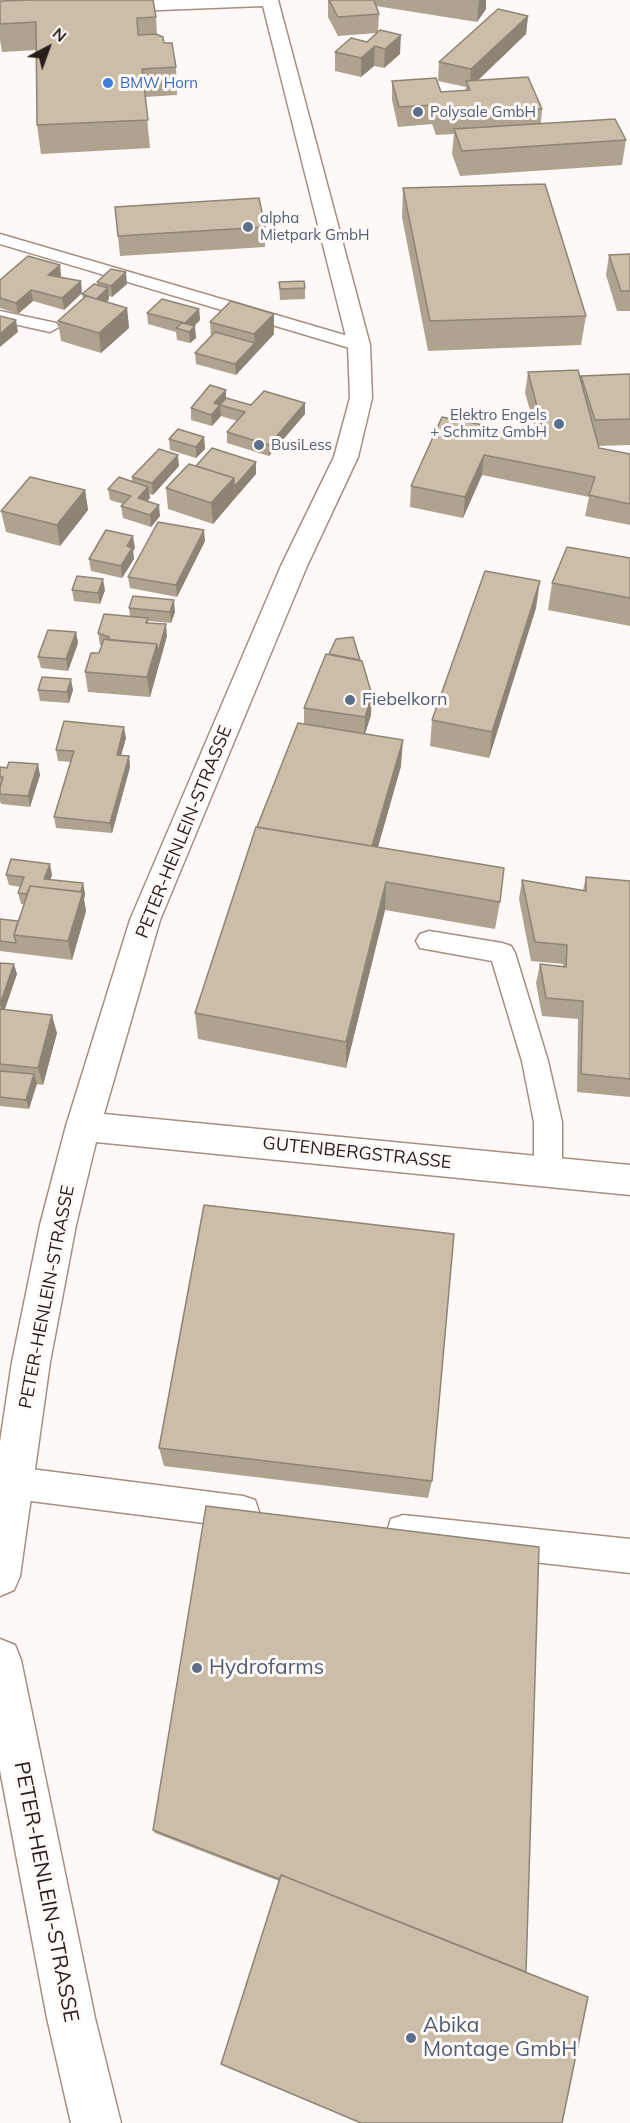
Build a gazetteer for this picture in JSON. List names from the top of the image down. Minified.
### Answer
{"streets":{"street":["PETER-HENLEIN-STRASSE","GUTENBERGSTRASSE"]},"crossings":[["PETER-HENLEIN-STRASSE","GUTENBERGSTRASSE"]],"places":["BMW Horn","Polysale GmbH","alpha Mietpark GmbH","Elektro Engels + Schmitz GmbH","BusiLess","Fiebelkorn","Hydrofarms","Abika Montage GmbH"],"north":"top right"}
